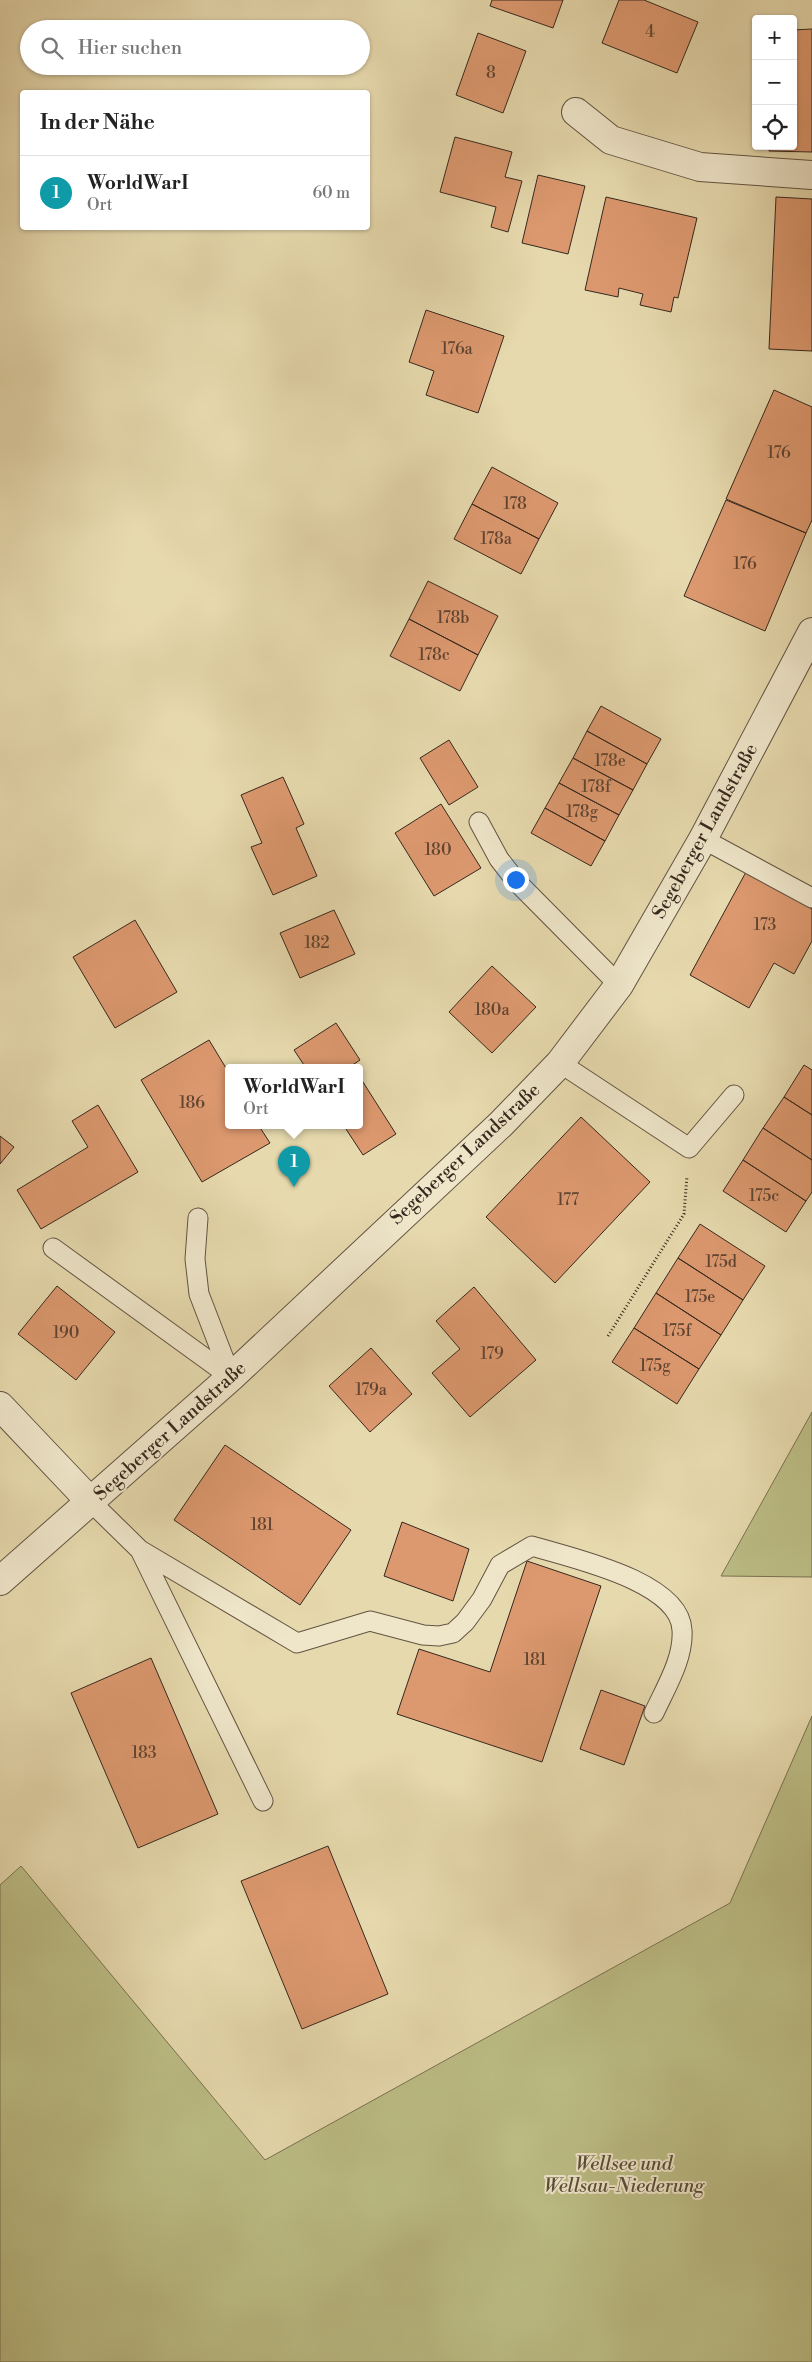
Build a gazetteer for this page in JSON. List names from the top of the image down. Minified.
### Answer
{"streets":{"street":["Segeberger Landstraße"]},"parks":["Wellsee und Wellsau-Niederung"],"house_numbers":["4","8","176a","176","178","178a","176","178b","178c","178e","178f","178g","180","173","182","180a","186","175c","177","175d","175e","175f","190","179","175g","179a","181","181","183"],"page":{"map_buttons":["+","−"],"search":"Hier suchen","heading":"In der Nähe","list":[{"mark":"1","name":"WorldWarI","note":"Ort","value":"60 m"}],"popup":["WorldWarI","Ort"],"pins":"1"}}
